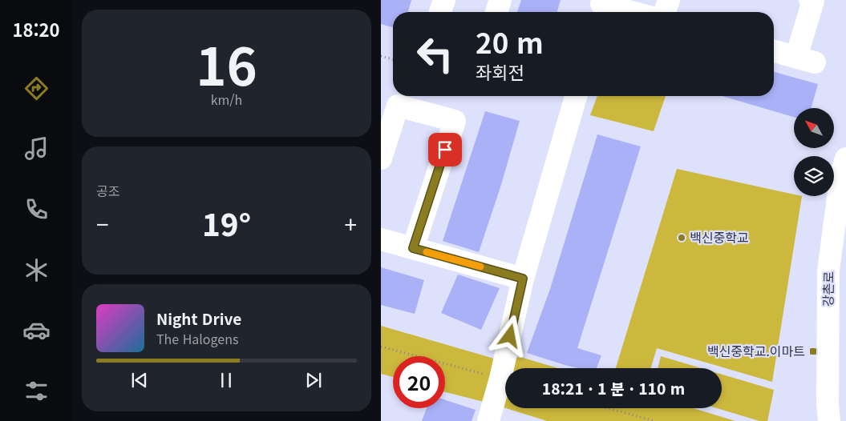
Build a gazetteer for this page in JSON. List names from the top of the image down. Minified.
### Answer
{"streets":{"main road":["강촌로"]},"places":{"other":["백신중학교"],"transit":["백신중학교.이마트"]},"north":"top left","page":{"tabs":"18:20","tile":[["16","km/h"],"공조"],"turn":["20 m","좌회전"],"heat":["−","19°","+"],"song":["Night Drive","The Halogens"],"limit":"20","trip":"18:21 · 1 분 · 110 m"}}
